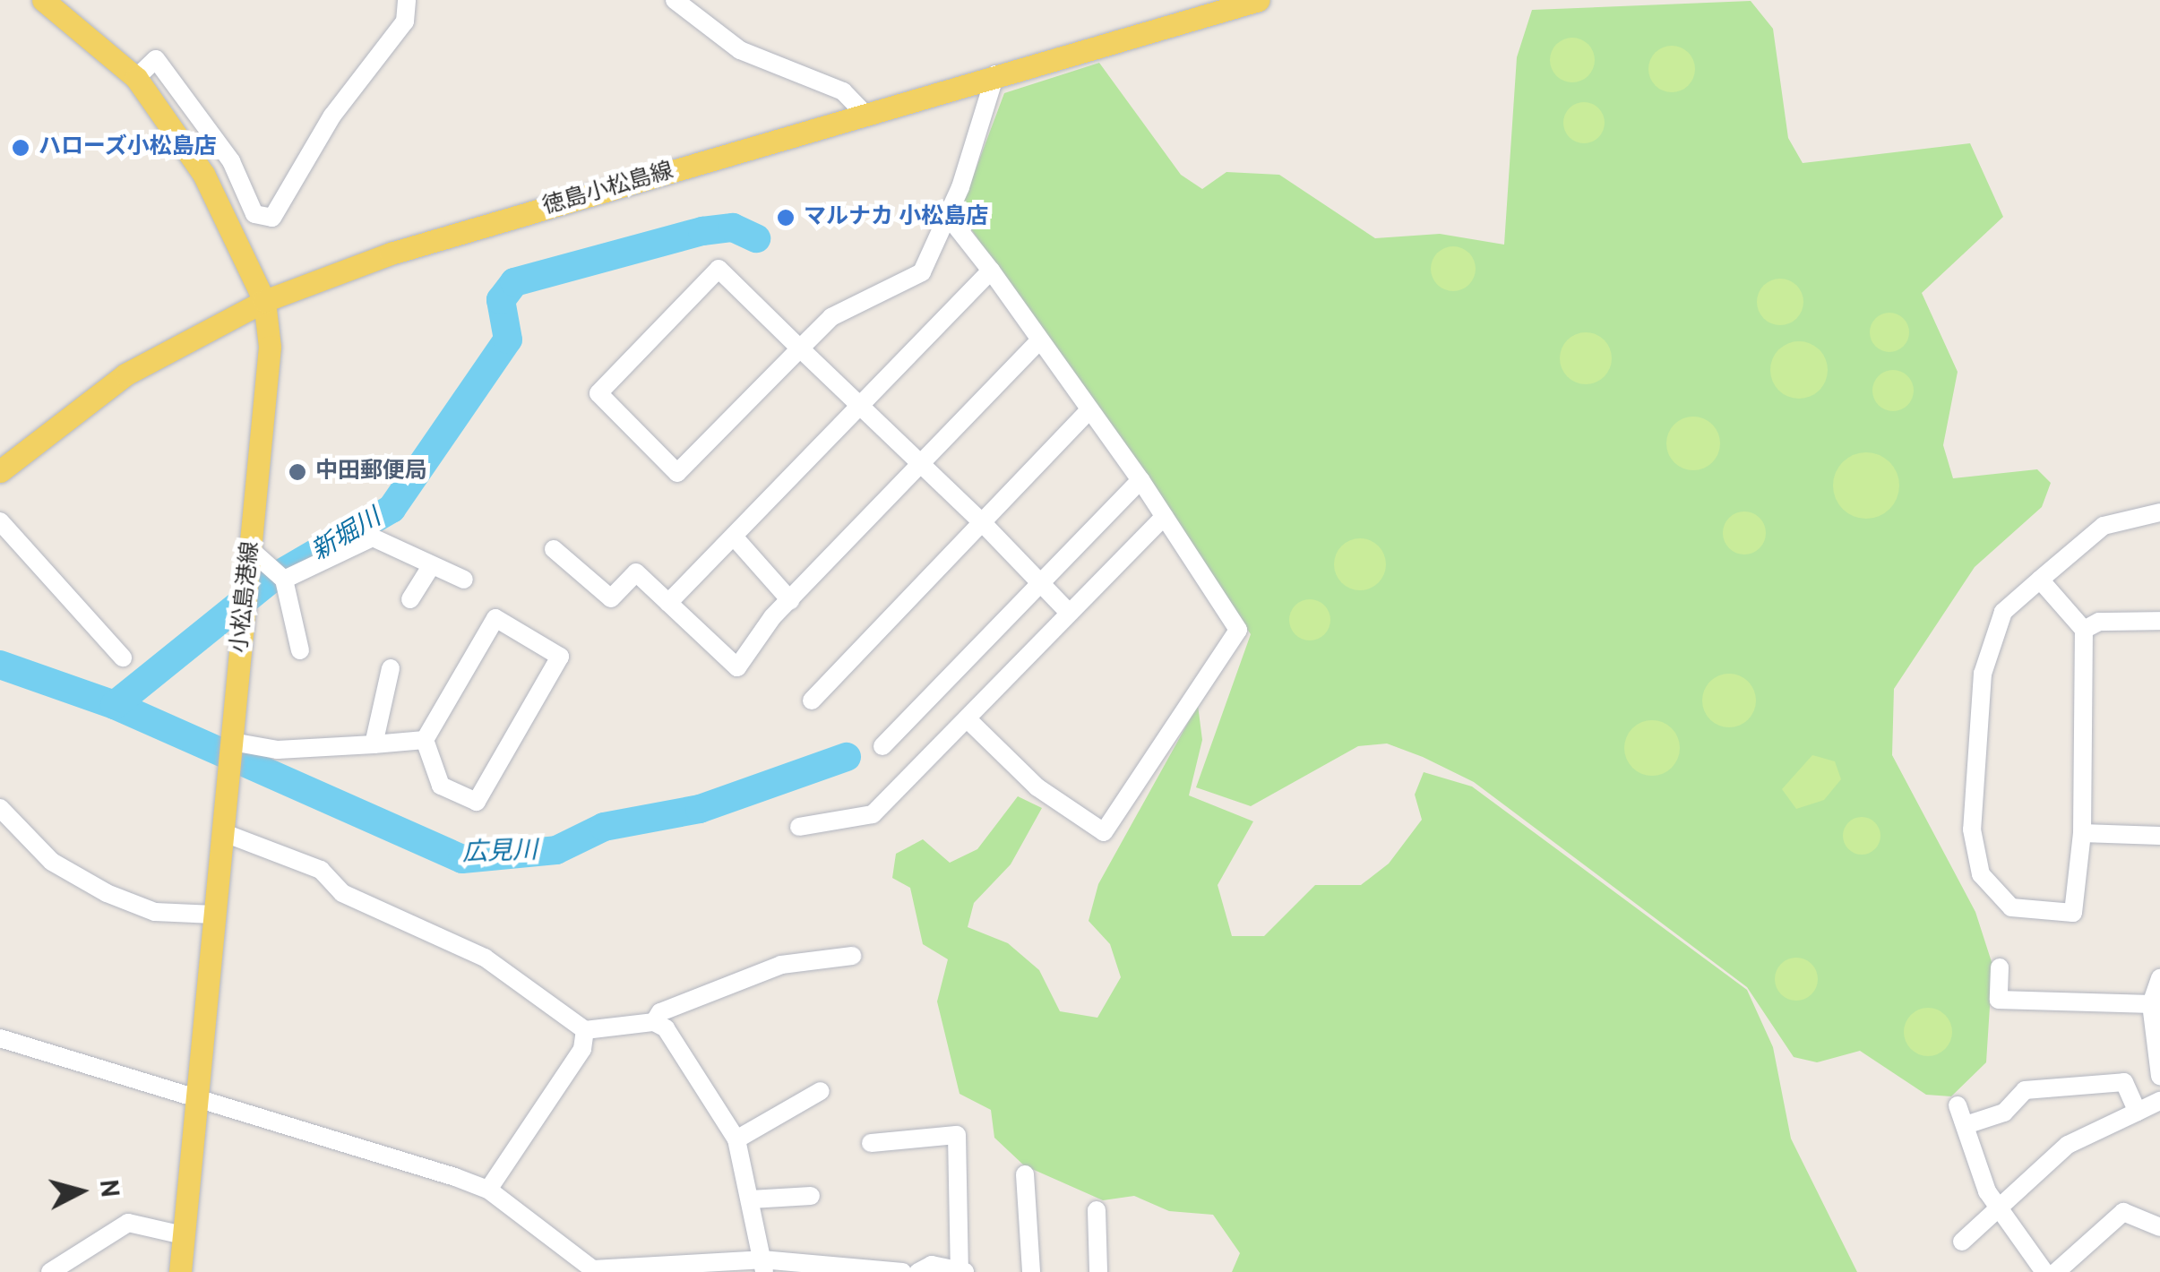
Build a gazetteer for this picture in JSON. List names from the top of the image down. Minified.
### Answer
{"streets":{"main road":["徳島小松島線","小松島港線"]},"crossings":[["徳島小松島線","小松島港線"]],"water":["新堀川","広見川"],"places":["ハローズ小松島店","マルナカ 小松島店","中田郵便局"],"north":"right"}
